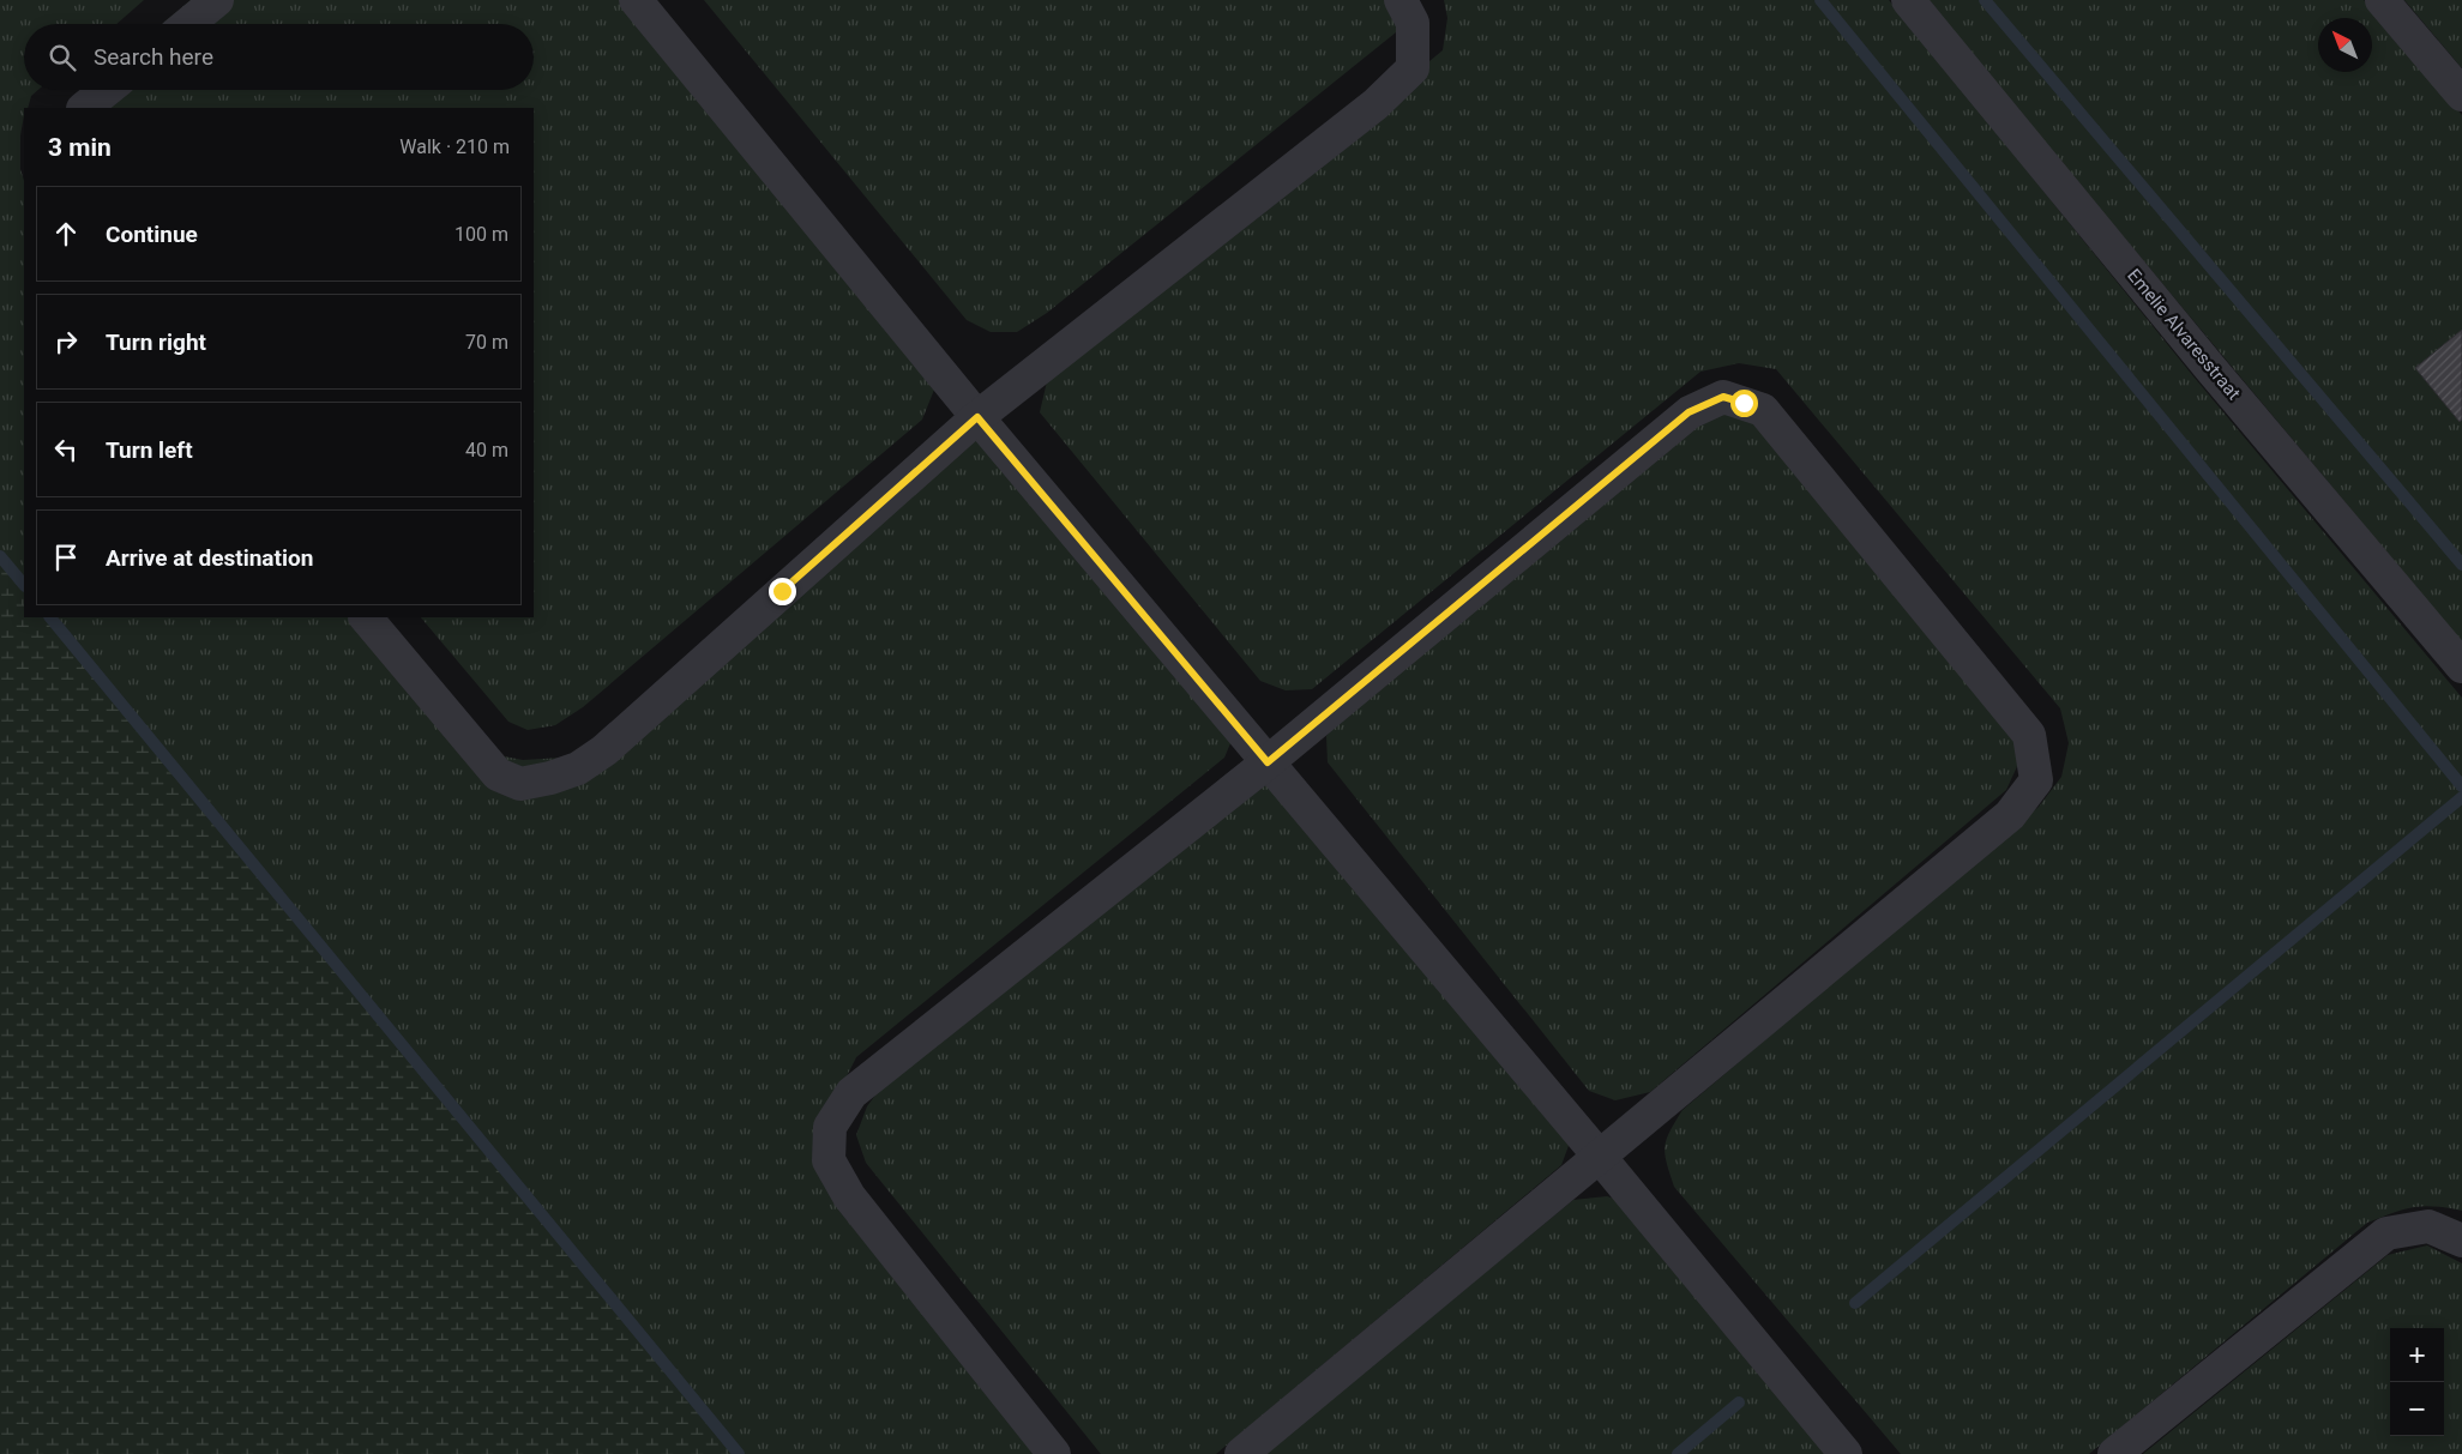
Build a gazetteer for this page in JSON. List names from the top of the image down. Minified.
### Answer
{"streets":{"street":["Emelie Alvaresstraat"]},"north":"top left","page":{"search":"Search here","heading":["3 min","Walk · 210 m"],"list":[["Continue","100 m"],["Turn right","70 m"],["Turn left","40 m"],"Arrive at destination"],"map_buttons":["+","−"]}}
